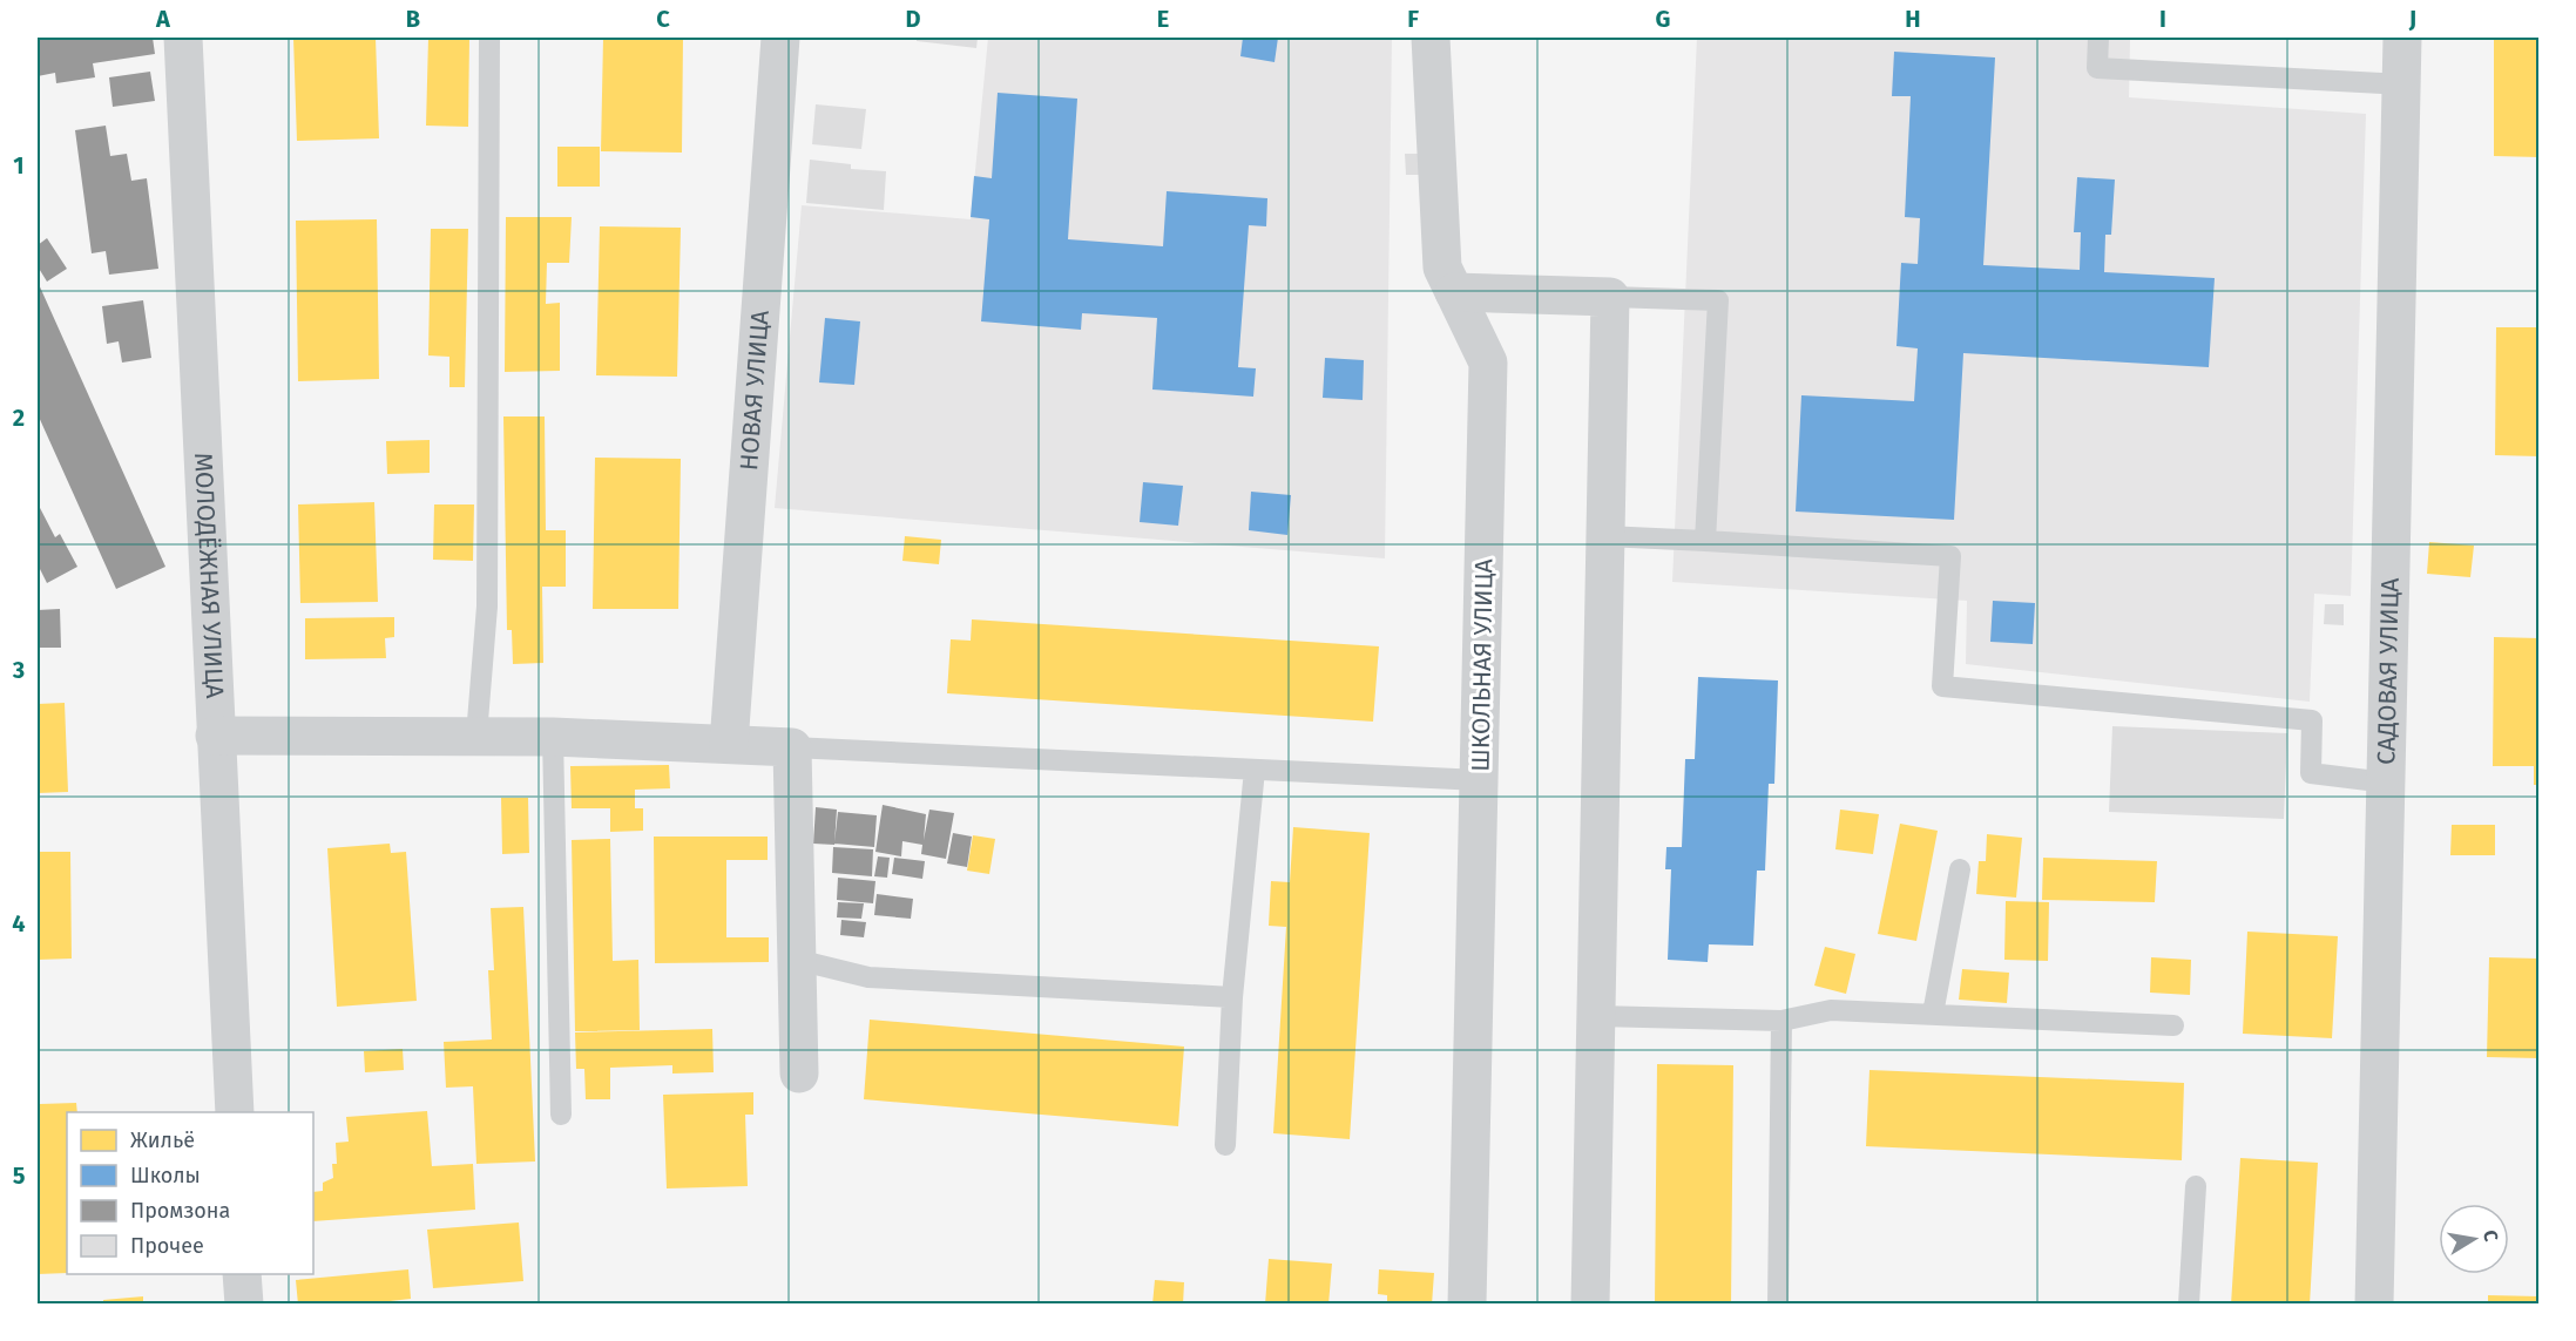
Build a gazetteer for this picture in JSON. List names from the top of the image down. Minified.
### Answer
{"streets":{"street":["НОВАЯ УЛИЦА","МОЛОДЁЖНАЯ УЛИЦА","ШКОЛЬНАЯ УЛИЦА","САДОВАЯ УЛИЦА"]},"legend":["Жильё","Школы","Промзона","Прочее"],"north":"right","grid":{"columns":["A","B","C","D","E","F","G","H","I","J"],"rows":["1","2","3","4","5"]}}
